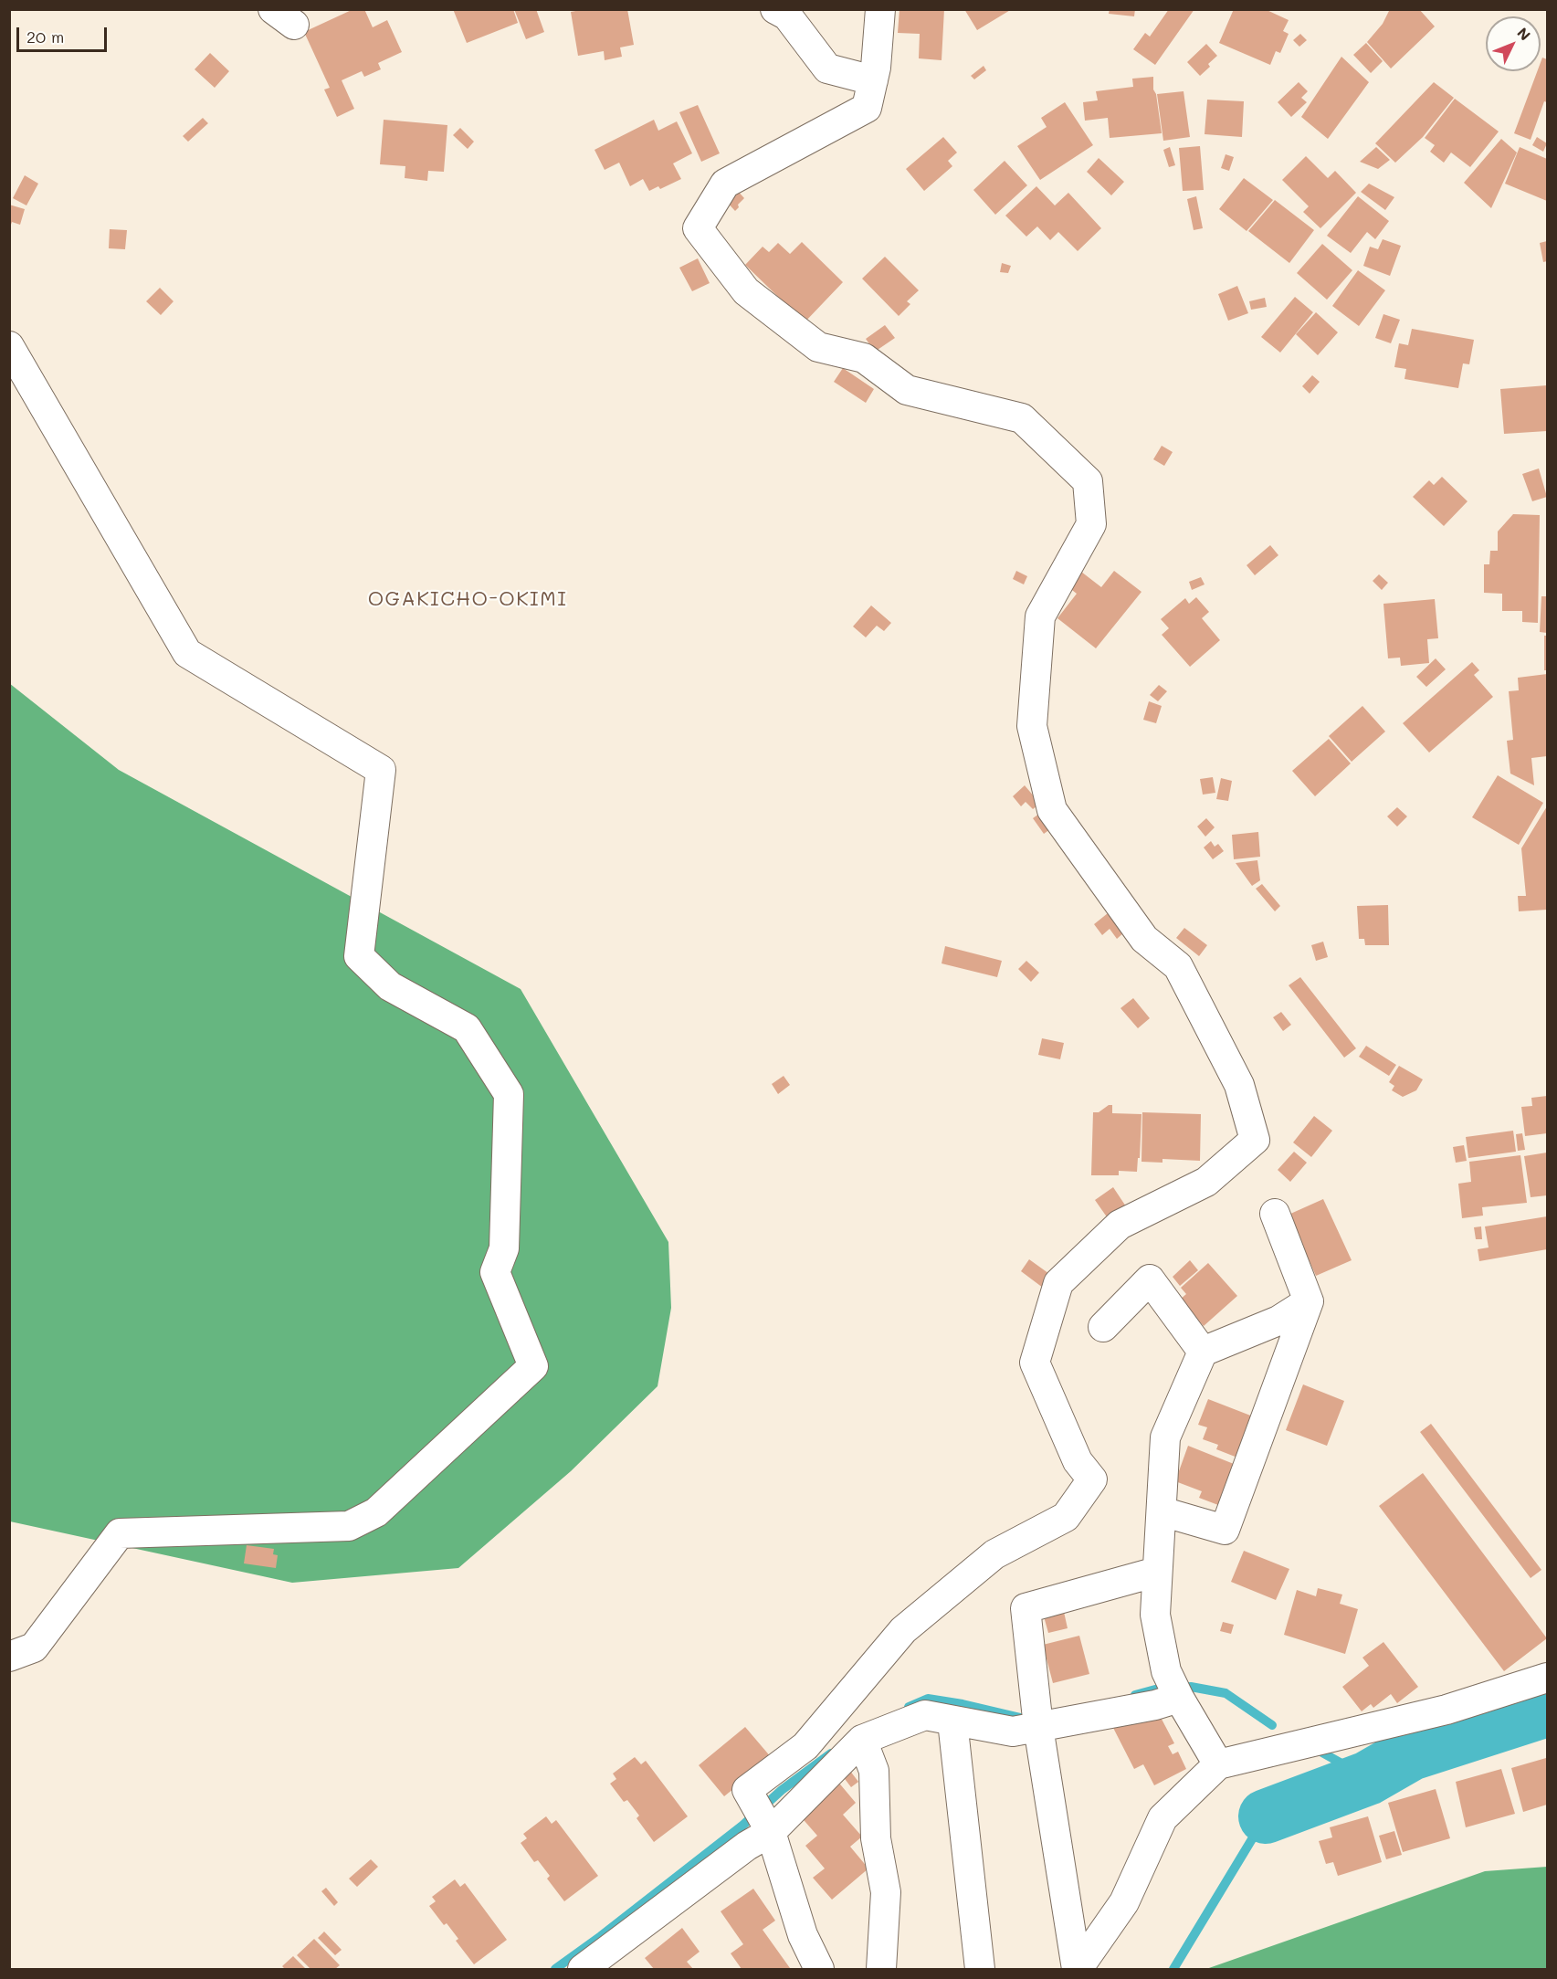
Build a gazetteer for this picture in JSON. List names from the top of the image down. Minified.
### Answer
{"districts":["OGAKICHO-OKIMI"],"scale_bar":"20 m","north":"top right"}
